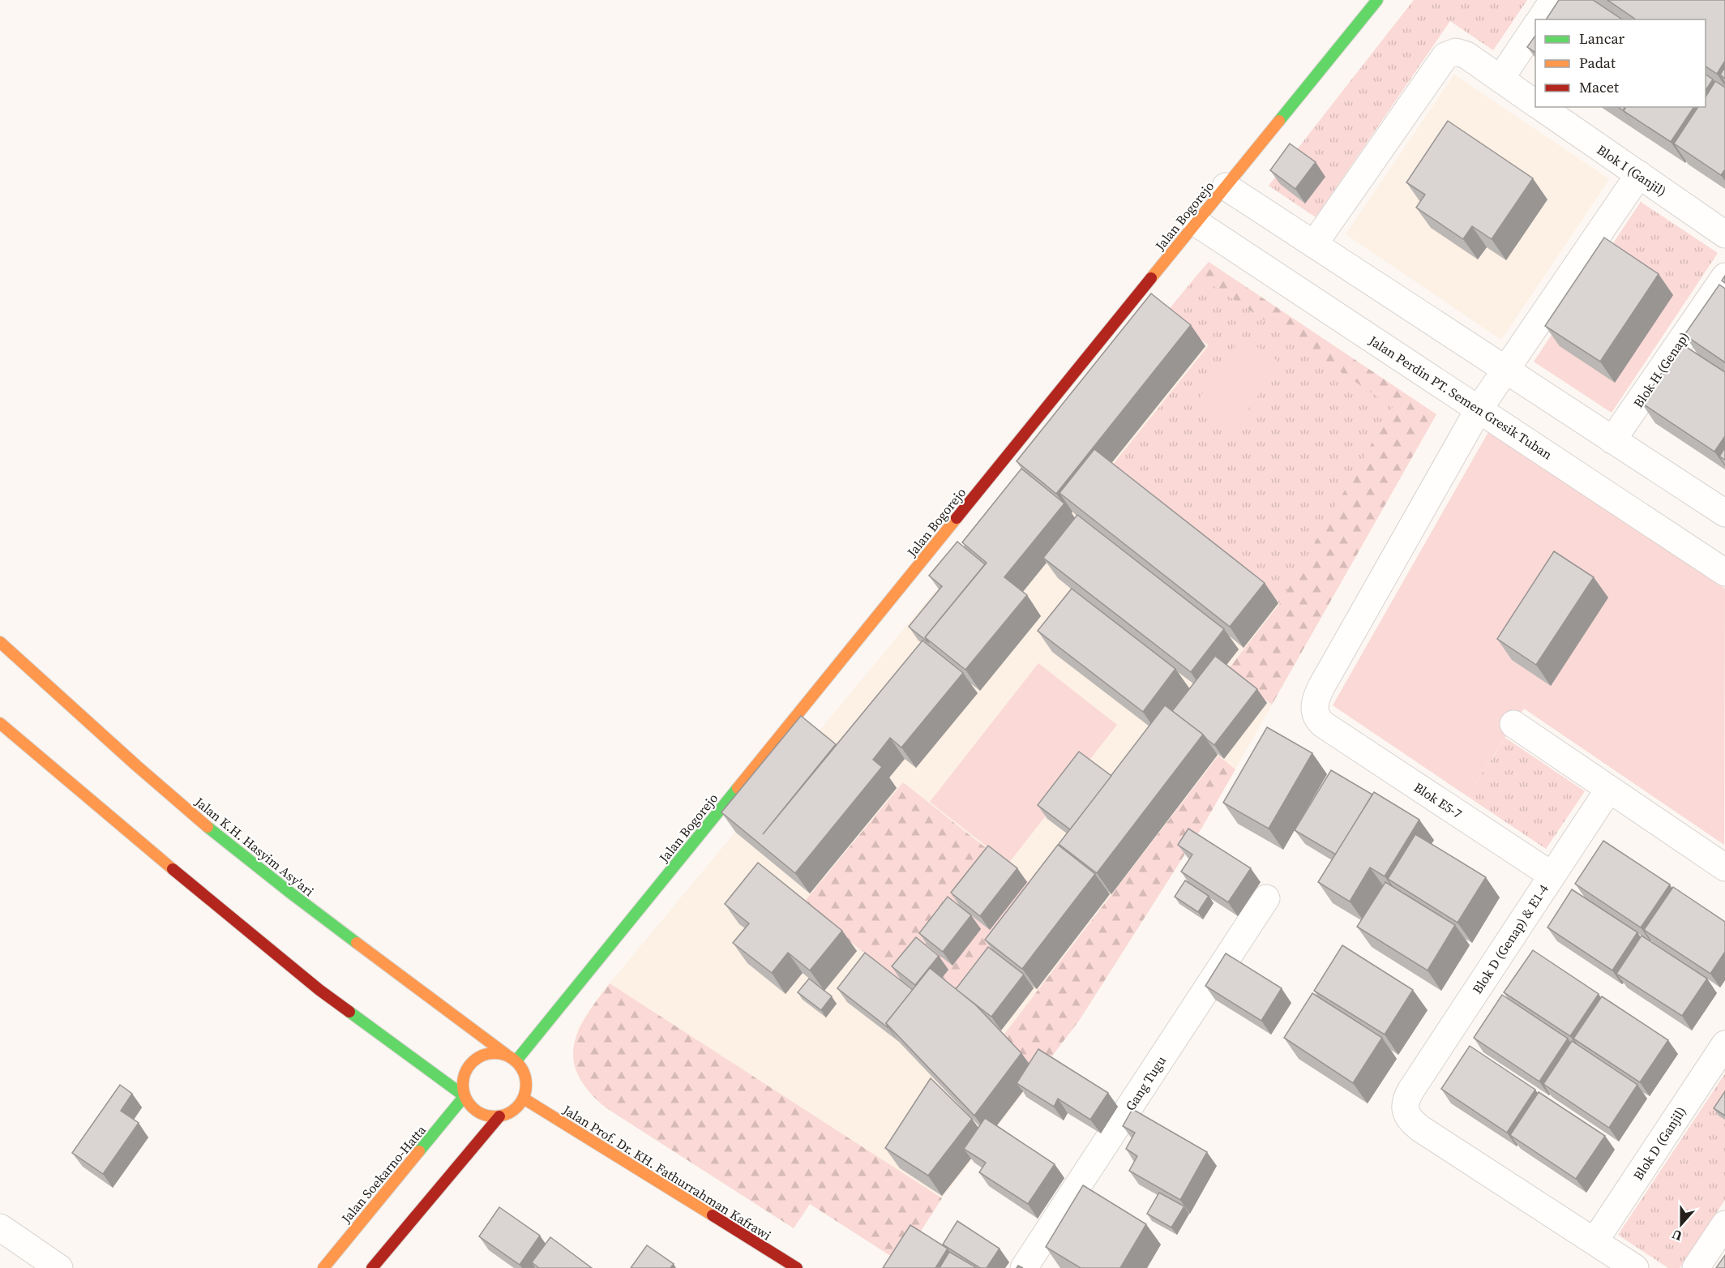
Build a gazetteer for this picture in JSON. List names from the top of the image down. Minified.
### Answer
{"streets":{"main road":["Jalan Bogorejo","Jalan K.H. Hasyim Asy'ari","Jalan Prof. Dr. KH. Fathurrahman Kafrawi","Jalan Soekarno-Hatta"],"street":["Blok I (Ganjil)","Blok H (Genap)","Jalan Perdin PT. Semen Gresik Tuban","Blok E5-7","Blok D (Genap) & E1-4","Gang Tugu","Blok D (Ganjil)"]},"crossings":[["Jalan Bogorejo","Jalan Perdin PT. Semen Gresik Tuban"],["Jalan Bogorejo","Jalan K.H. Hasyim Asy'ari"],["Jalan Bogorejo","Jalan Prof. Dr. KH. Fathurrahman Kafrawi"],["Jalan Bogorejo","Jalan Soekarno-Hatta"],["Jalan Perdin PT. Semen Gresik Tuban","Blok E5-7"],["Blok E5-7","Blok D (Genap) & E1-4"],["Jalan K.H. Hasyim Asy'ari","Jalan Prof. Dr. KH. Fathurrahman Kafrawi"],["Jalan K.H. Hasyim Asy'ari","Jalan Soekarno-Hatta"],["Blok D (Genap) & E1-4","Blok D (Ganjil)"],["Jalan Prof. Dr. KH. Fathurrahman Kafrawi","Jalan Soekarno-Hatta"]],"legend":["Lancar","Padat","Macet"],"north":"bottom"}
